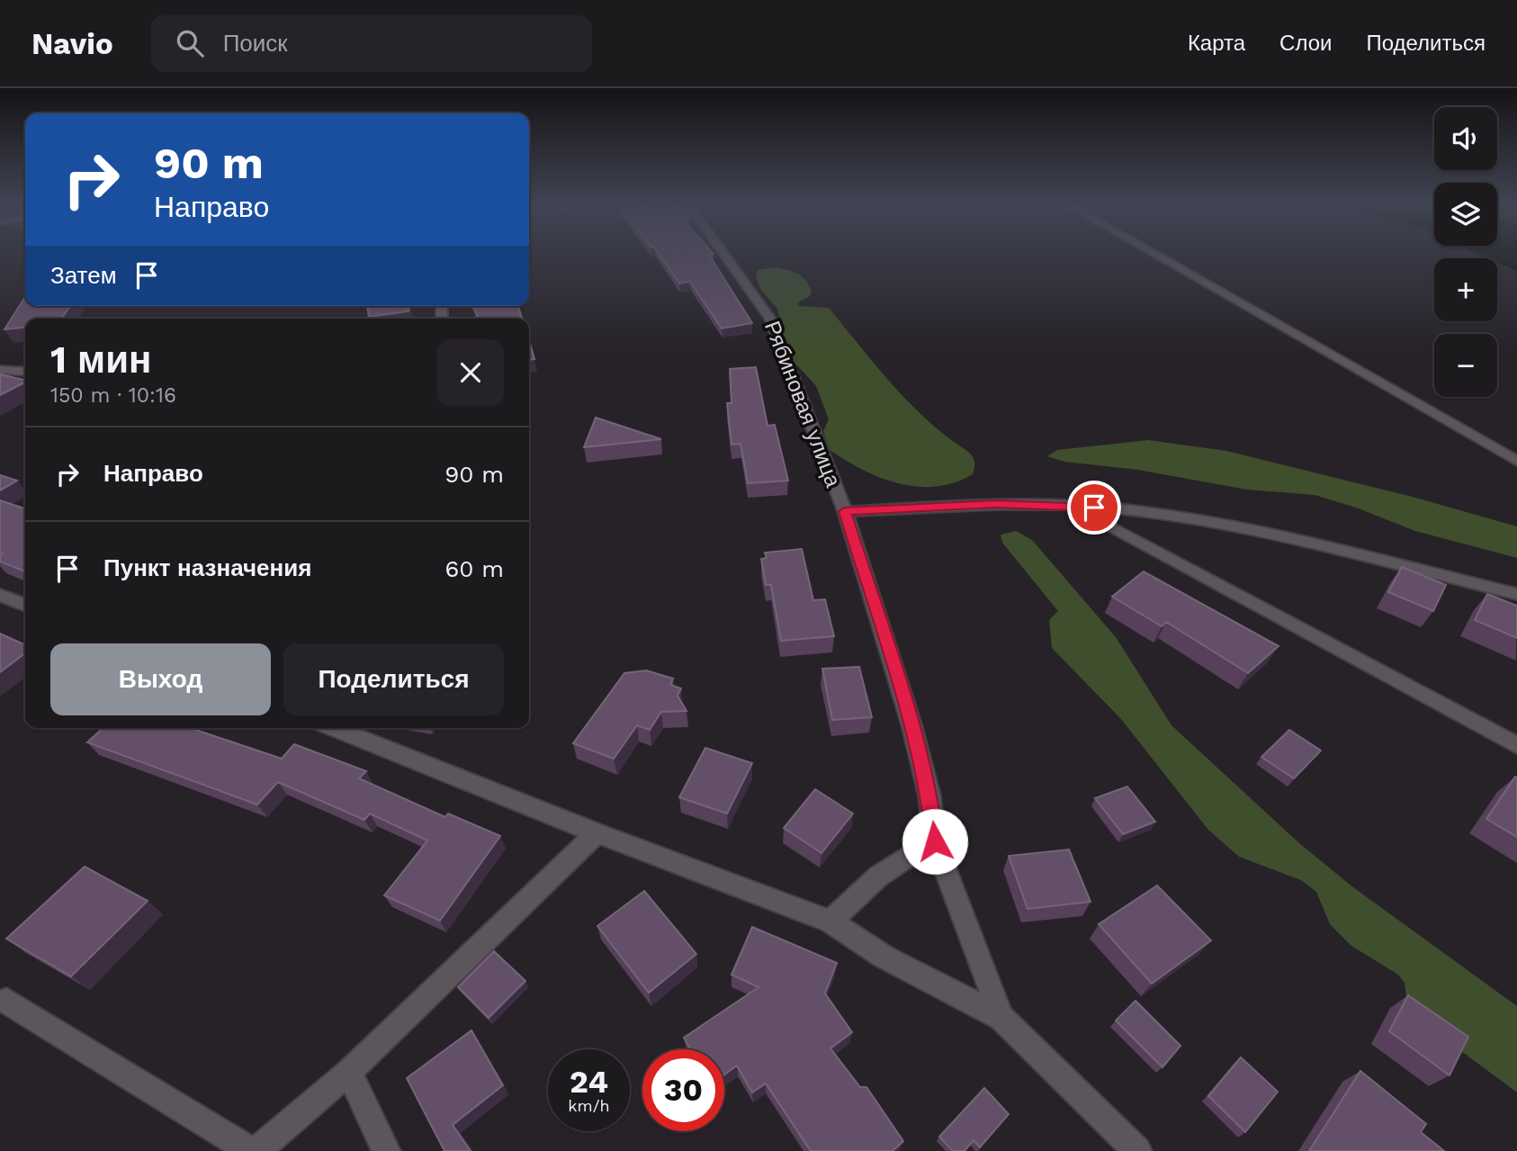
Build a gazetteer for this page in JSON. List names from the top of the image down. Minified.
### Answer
{"streets":{"street":["Рябиновая улица"]},"page":{"header":"Navio","search":"Поиск","nav":["Карта","Слои","Поделиться"],"map_buttons":["+","−"],"turn":["90 m","Направо"],"then":"Затем","heading":["1 мин","150 m · 10:16"],"list":[{"name":"Направо","value":"90 m"},{"name":"Пункт назначения","value":"60 m"}],"buttons":["Выход","Поделиться"],"speed":"24 km/h","limit":"30"}}
